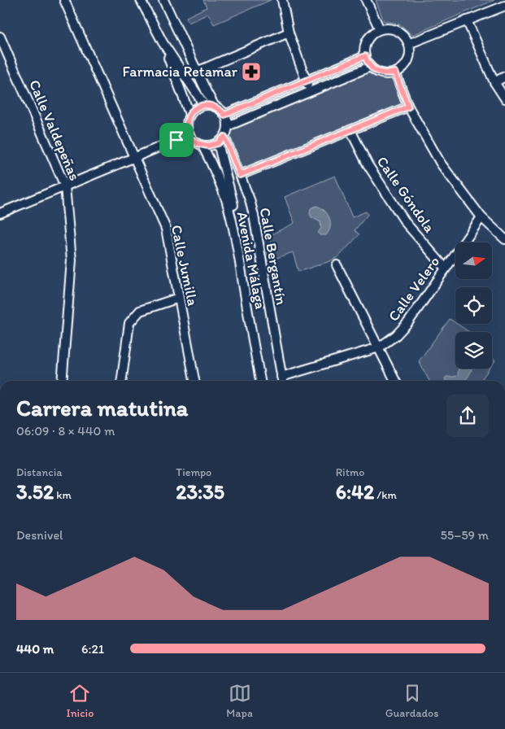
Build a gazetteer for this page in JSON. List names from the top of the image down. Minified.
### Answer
{"streets":{"street":["Calle Valdepeñas","Calle Góndola","Calle Bergantín","Avenida Málaga","Calle Jumilla","Calle Velero"]},"crossings":[["Calle Góndola","Calle Velero"],["Calle Bergantín","Avenida Málaga"],["Calle Bergantín","Calle Velero"]],"places":{"pharmacy":["Farmacia Retamar"]},"north":"right","page":{"heading":["Carrera matutina","06:09 · 8 × 440 m"],"stats":[["Distancia","3.52 km"],["Tiempo","23:35"],["Ritmo","6:42 /km"]],"chart":["Desnivel","55–59 m"],"list":[{"name":"440 m","note":"6:21"}],"tabs":["Inicio","Mapa","Guardados"]}}
